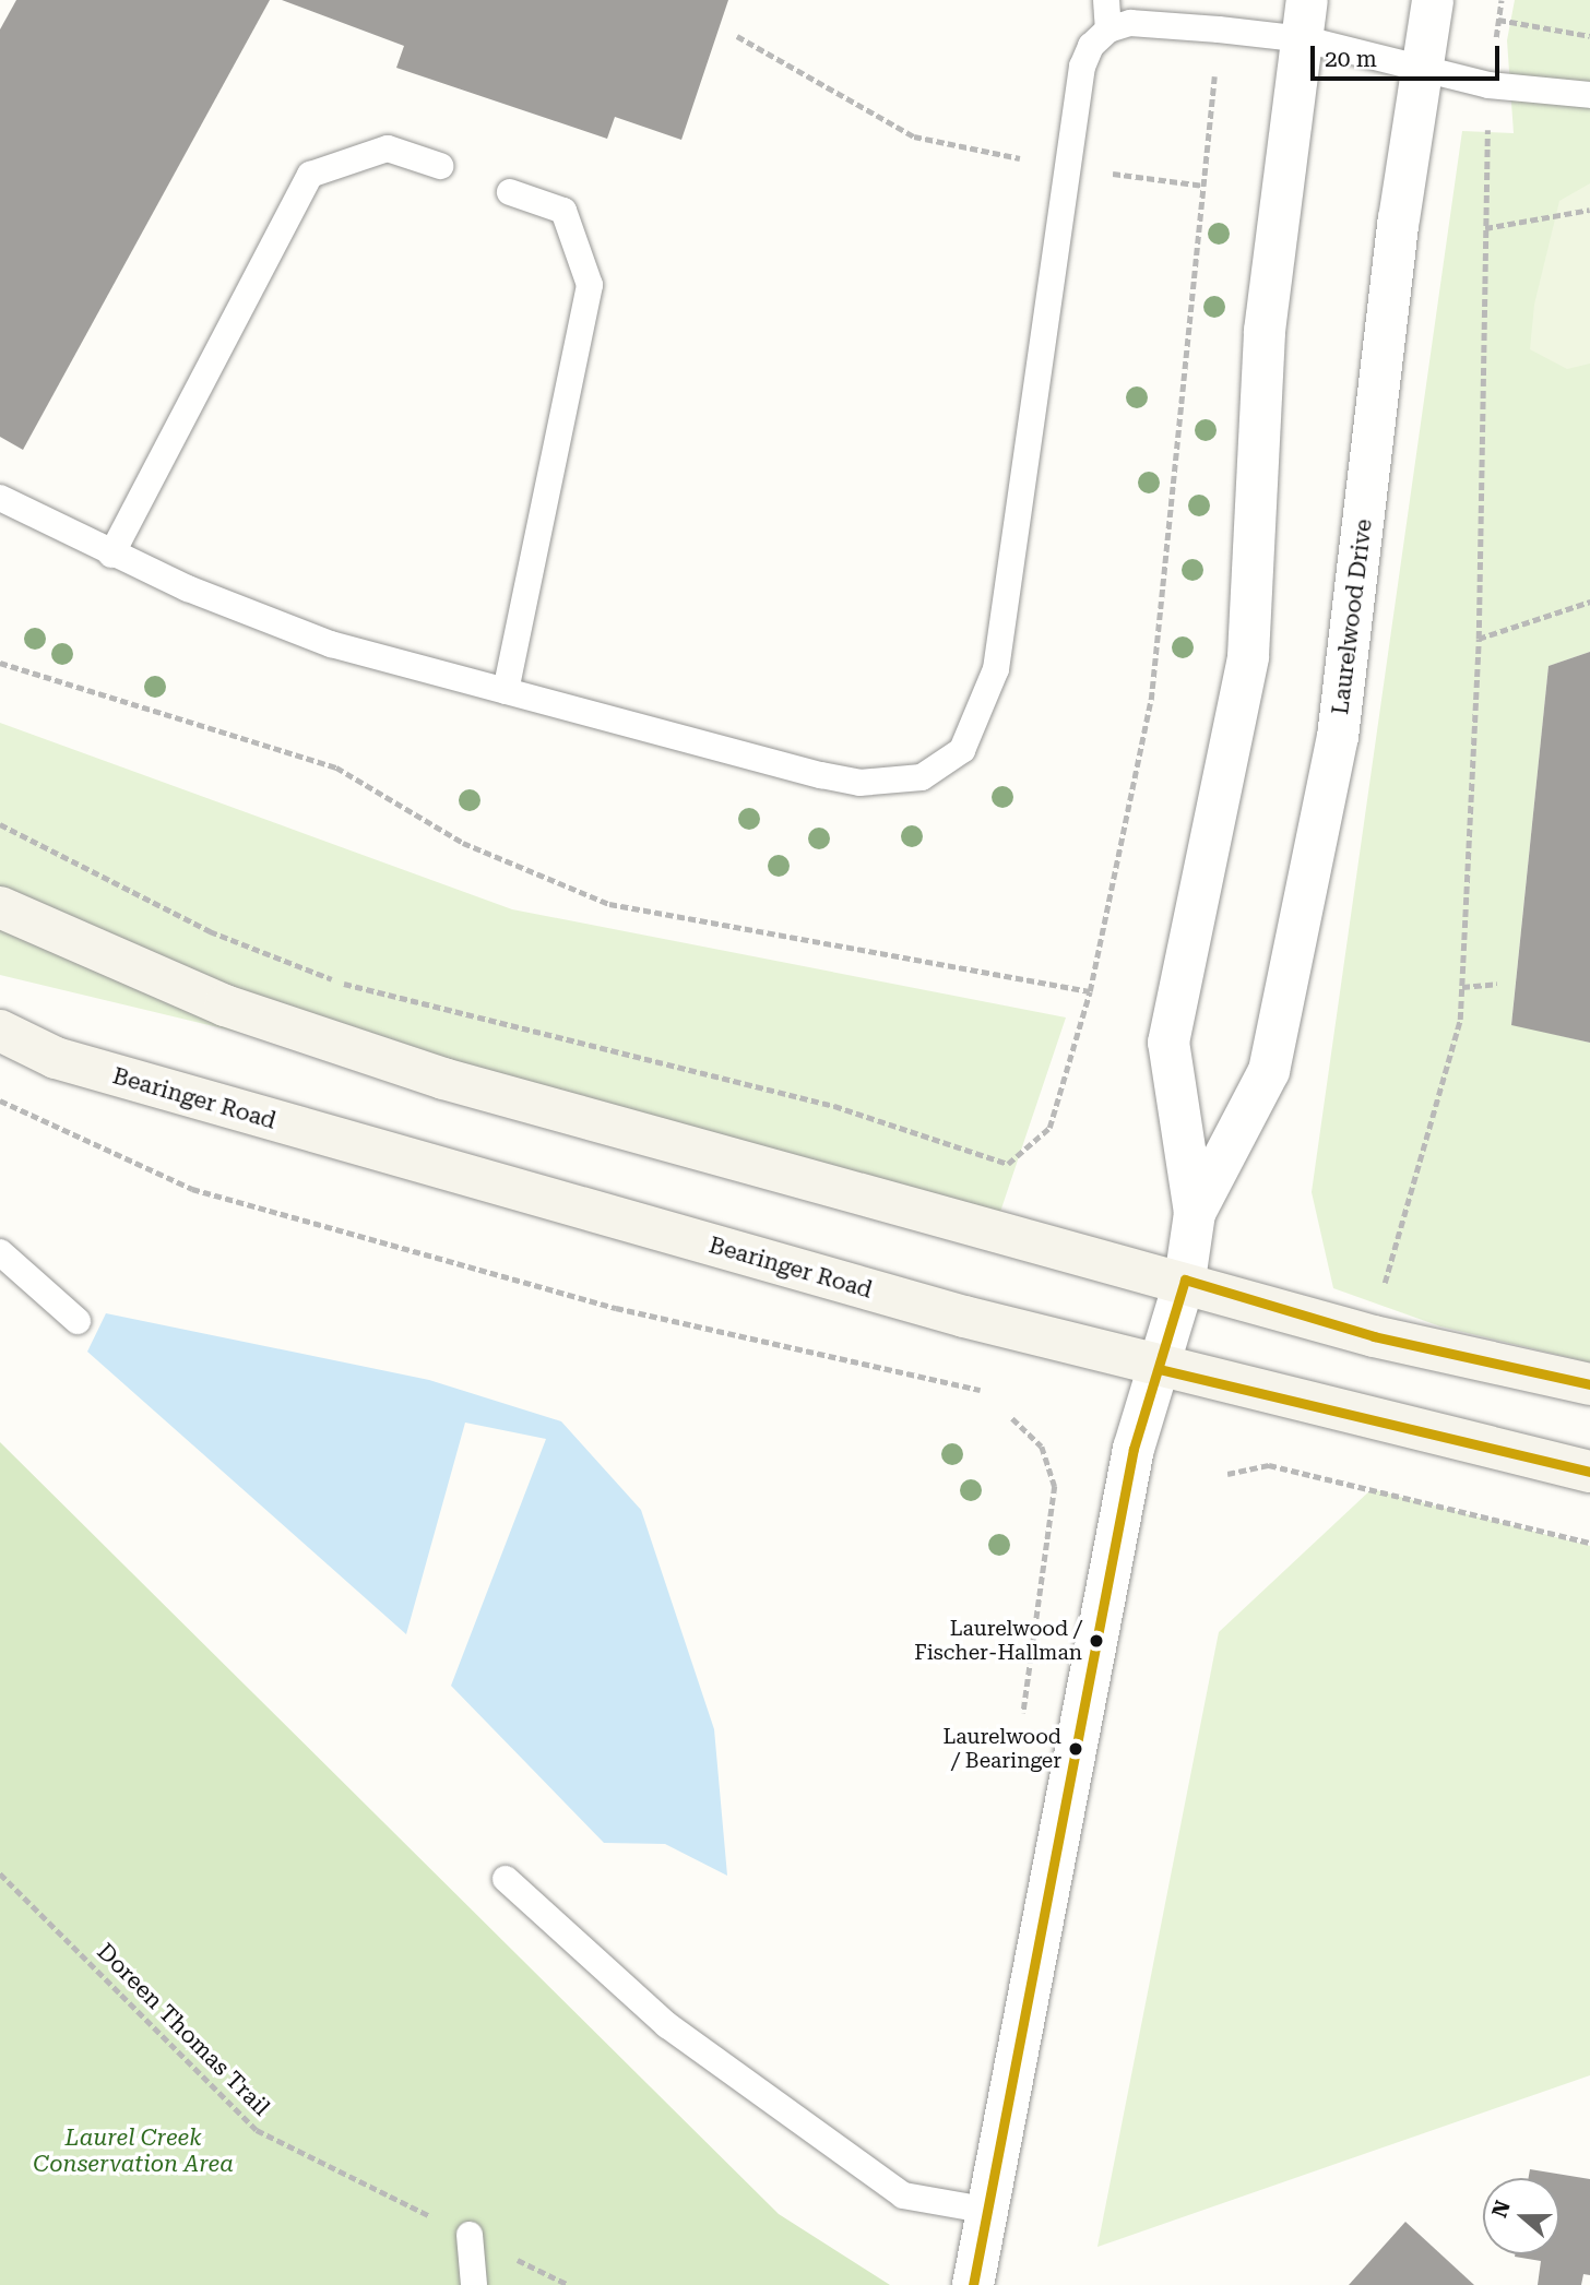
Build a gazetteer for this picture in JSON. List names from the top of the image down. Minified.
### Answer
{"streets":{"main road":["Bearinger Road"],"street":["Laurelwood Drive"],"path":["Doreen Thomas Trail"]},"crossings":[["Laurelwood Drive","Bearinger Road"]],"parks":["Laurel Creek Conservation Area"],"places":["Laurelwood / Fischer-Hallman","Laurelwood / Bearinger"],"scale_bar":"20 m","north":"left"}
